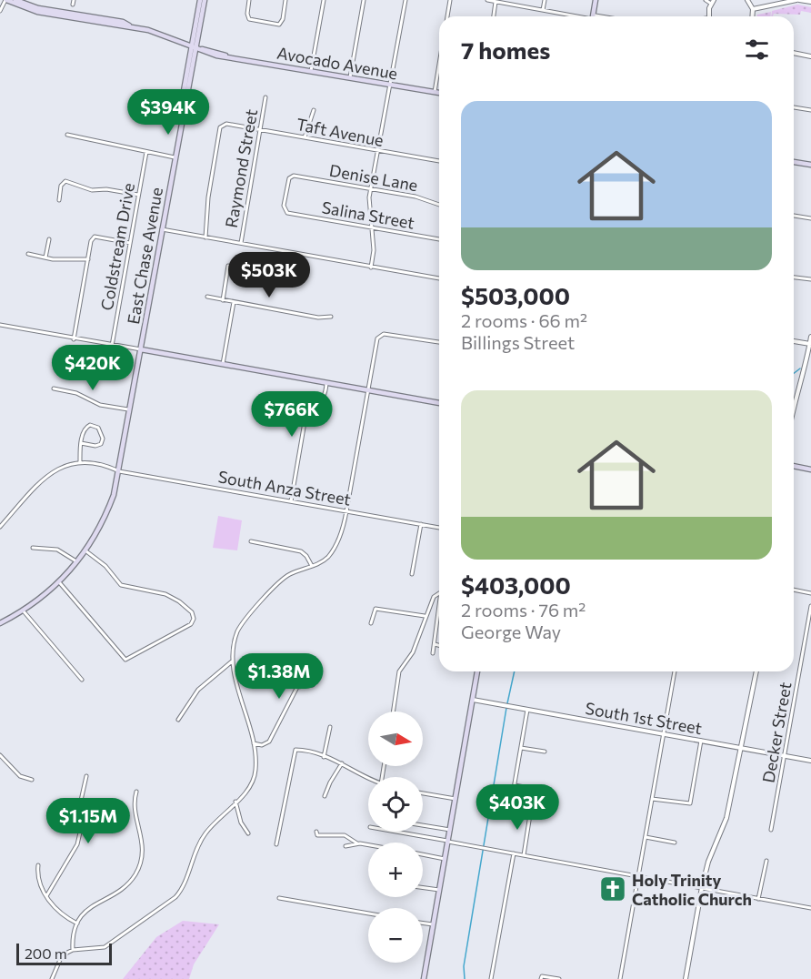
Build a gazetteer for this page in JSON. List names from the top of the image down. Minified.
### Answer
{"streets":{"main road":["Avocado Avenue","East Chase Avenue"],"street":["Taft Avenue","Raymond Street","Denise Lane","Salina Street","Coldstream Drive","South Anza Street","South 1st Street","Decker Street"]},"crossings":[["Avocado Avenue","East Chase Avenue"],["Taft Avenue","Raymond Street"],["Denise Lane","Salina Street"],["East Chase Avenue","South Anza Street"],["South 1st Street","Decker Street"]],"places":{"church":["Holy Trinity Catholic Church"]},"scale_bar":"200 m","north":"right","page":{"heading":"7 homes","list":[{"name":"$503,000","note":"2 rooms · 66 m² · Billings Street"},{"name":"$403,000","note":"2 rooms · 76 m² · George Way"}],"price":["$394K","$503K","$420K","$766K","$1.38M","$403K","$1.15M"],"map_buttons":["+","−"],"scale":"200 m"}}
